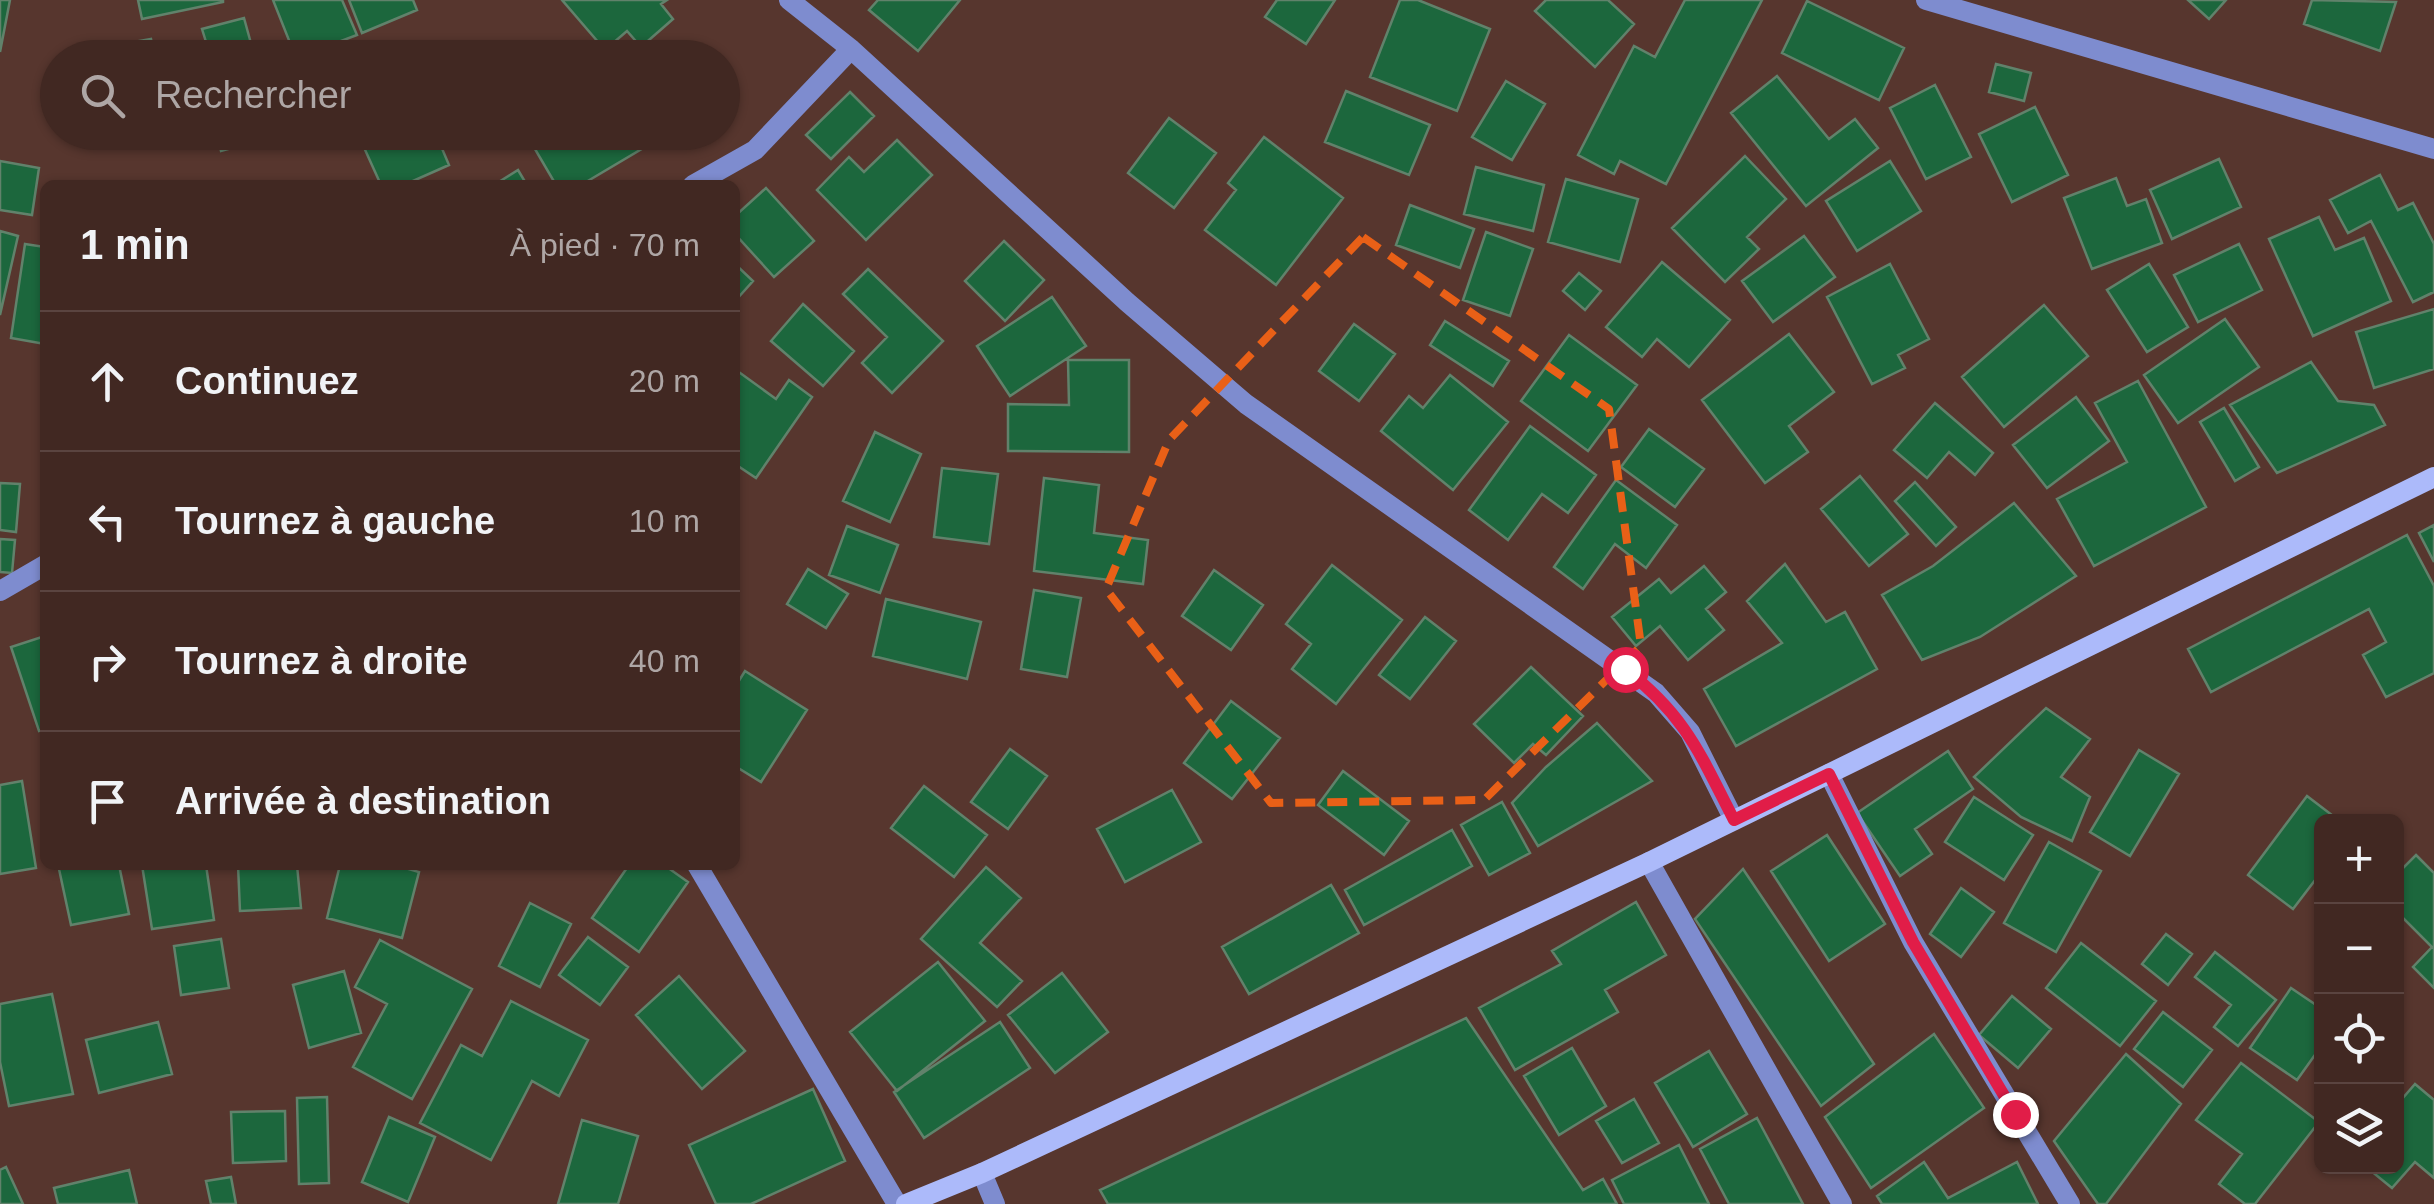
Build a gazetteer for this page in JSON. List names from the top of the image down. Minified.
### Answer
{"page":{"search":"Rechercher","heading":["1 min","À pied · 70 m"],"list":[["Continuez","20 m"],["Tournez à gauche","10 m"],["Tournez à droite","40 m"],"Arrivée à destination"],"map_buttons":["+","−"]}}
